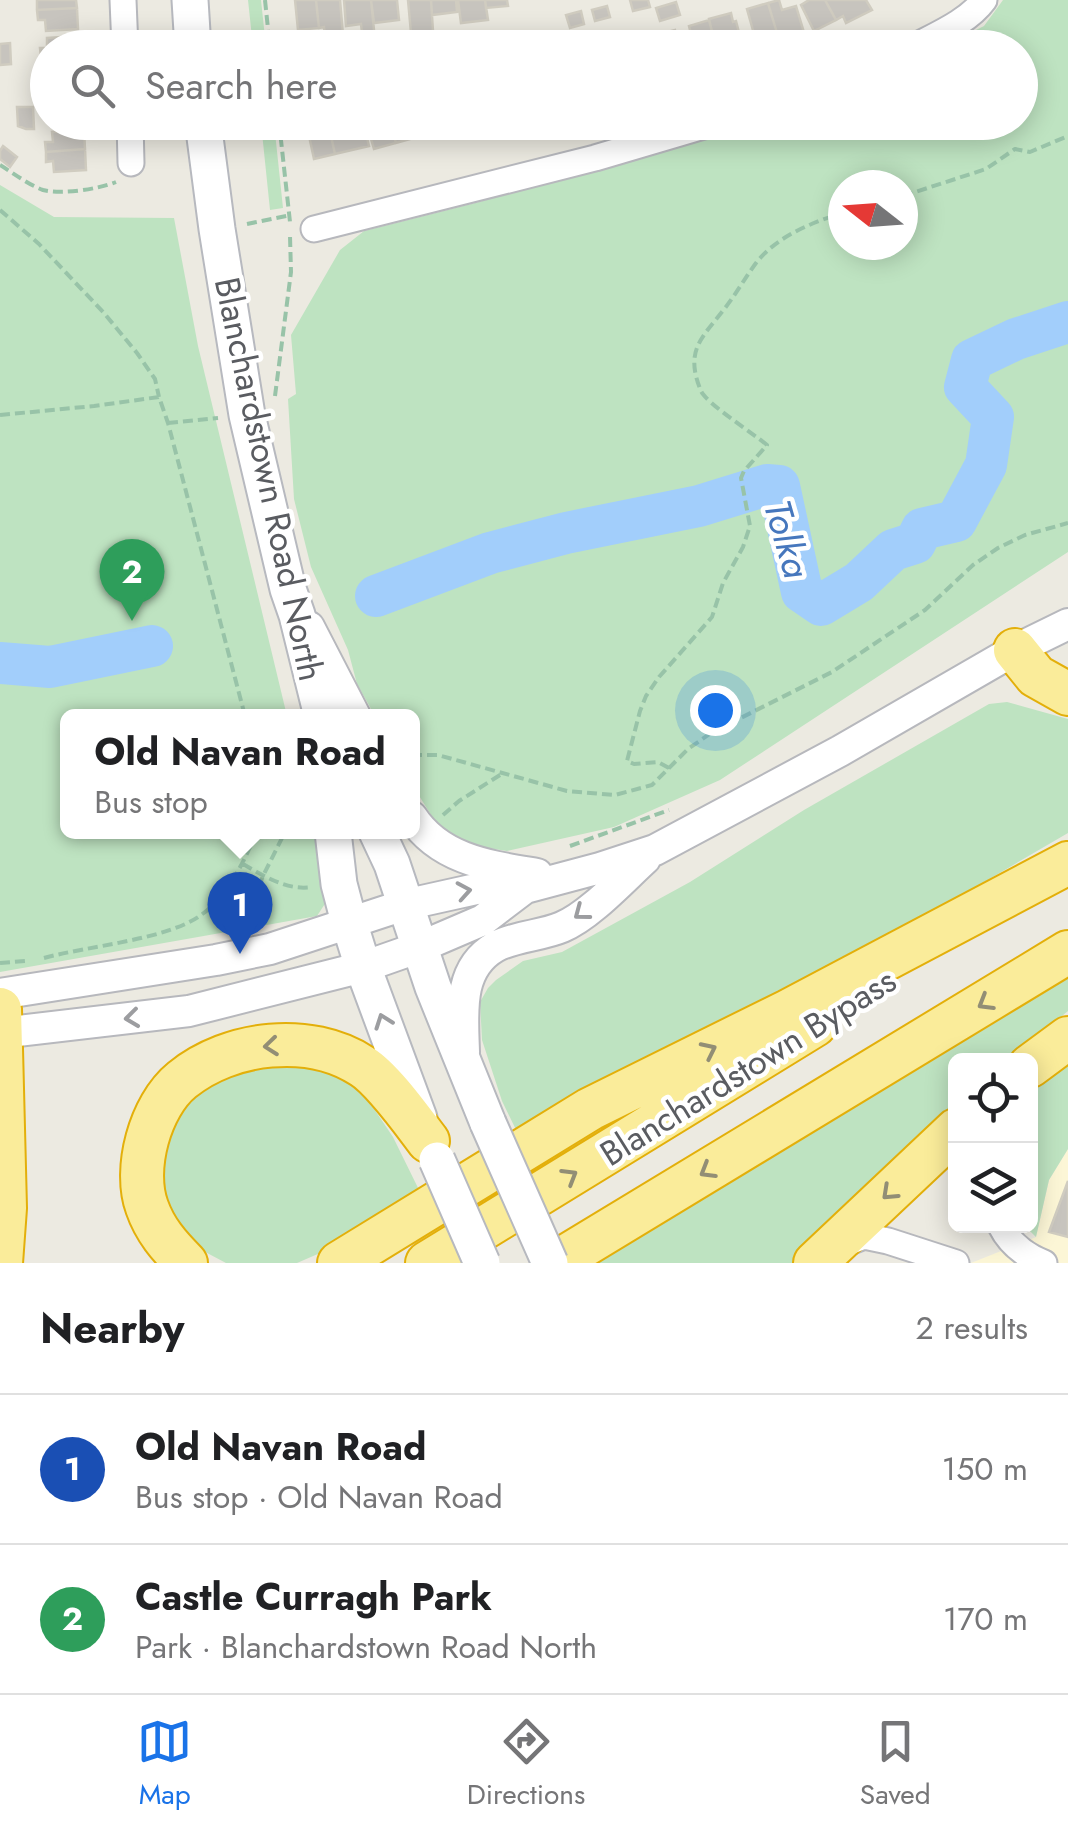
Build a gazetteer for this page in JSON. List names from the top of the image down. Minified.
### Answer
{"streets":{"highway":["Blanchardstown Bypass"],"main road":["Blanchardstown Road North"]},"water":["Tolka"],"north":"left","page":{"search":"Search here","pins":["2","1"],"popup":["Old Navan Road","Bus stop"],"heading":["Nearby","2 results"],"list":[{"mark":"1","name":"Old Navan Road","note":"Bus stop · Old Navan Road","value":"150 m"},{"mark":"2","name":"Castle Curragh Park","note":"Park · Blanchardstown Road North","value":"170 m"}],"nav":["Map","Directions","Saved"]}}
